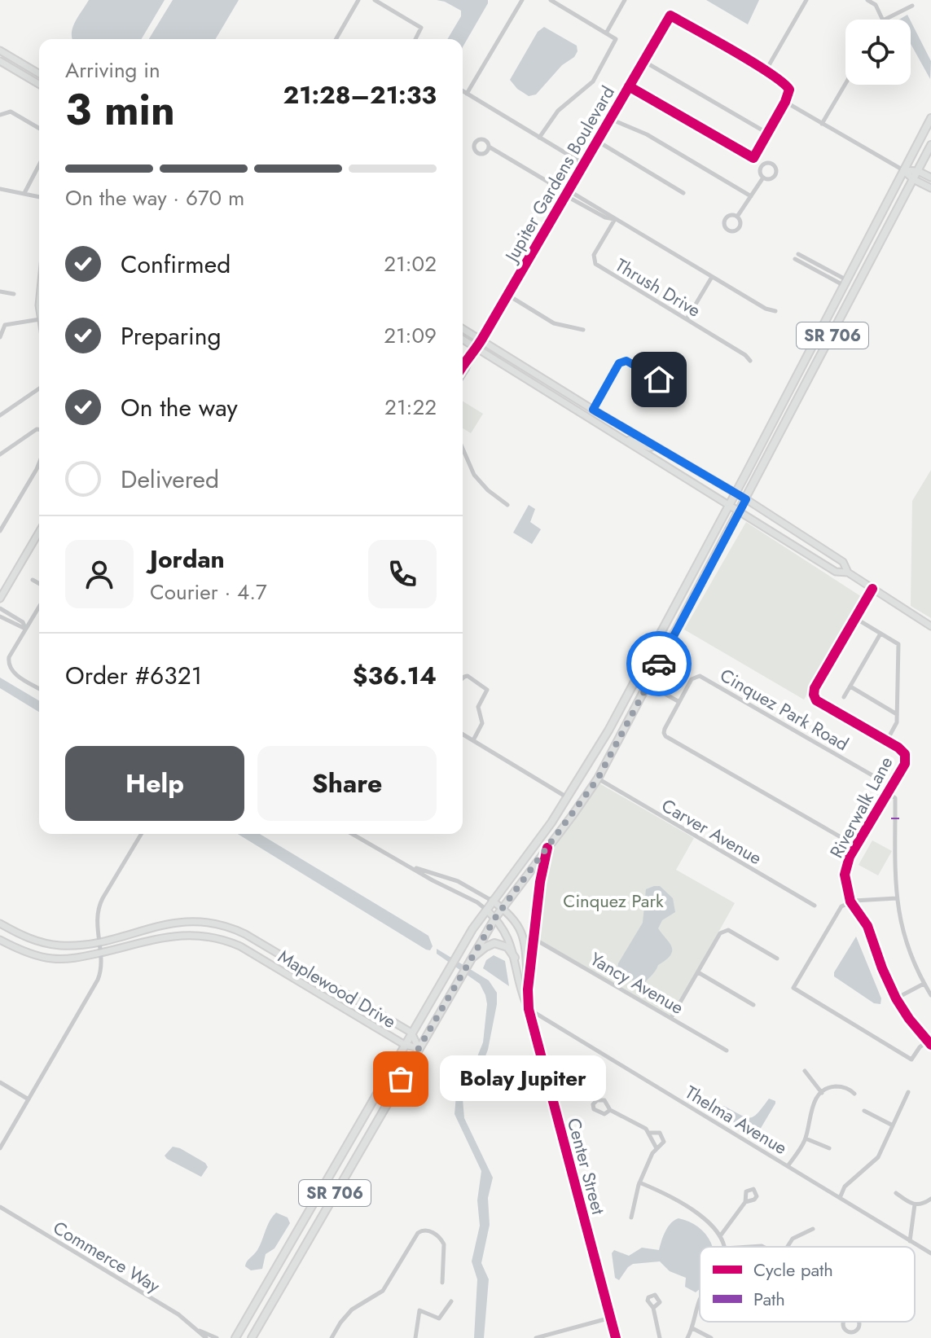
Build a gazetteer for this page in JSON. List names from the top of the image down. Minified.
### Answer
{"streets":{"main road":["SR 706"],"street":["Jupiter Gardens Boulevard","Thrush Drive","Cinquez Park Road","Riverwalk Lane","Carver Avenue","Yancy Avenue","Maplewood Drive","Thelma Avenue","Center Street","Commerce Way"]},"crossings":[["SR 706","Carver Avenue"],["SR 706","Maplewood Drive"],["SR 706","Center Street"],["Yancy Avenue","Center Street"],["Thelma Avenue","Center Street"]],"parks":["Cinquez Park"],"places":["Bolay Jupiter"],"legend":["Cycle path","Path"],"page":{"heading":["3 min","Arriving in","21:28–21:33"],"panel":["Jordan","Courier · 4.7","Order #6321","$36.14"],"bar":"On the way · 670 m","list":[["Confirmed","21:02"],["Preparing","21:09"],["On the way","21:22"],"Delivered"],"buttons":["Help","Share"],"bubble":"Bolay Jupiter"}}
